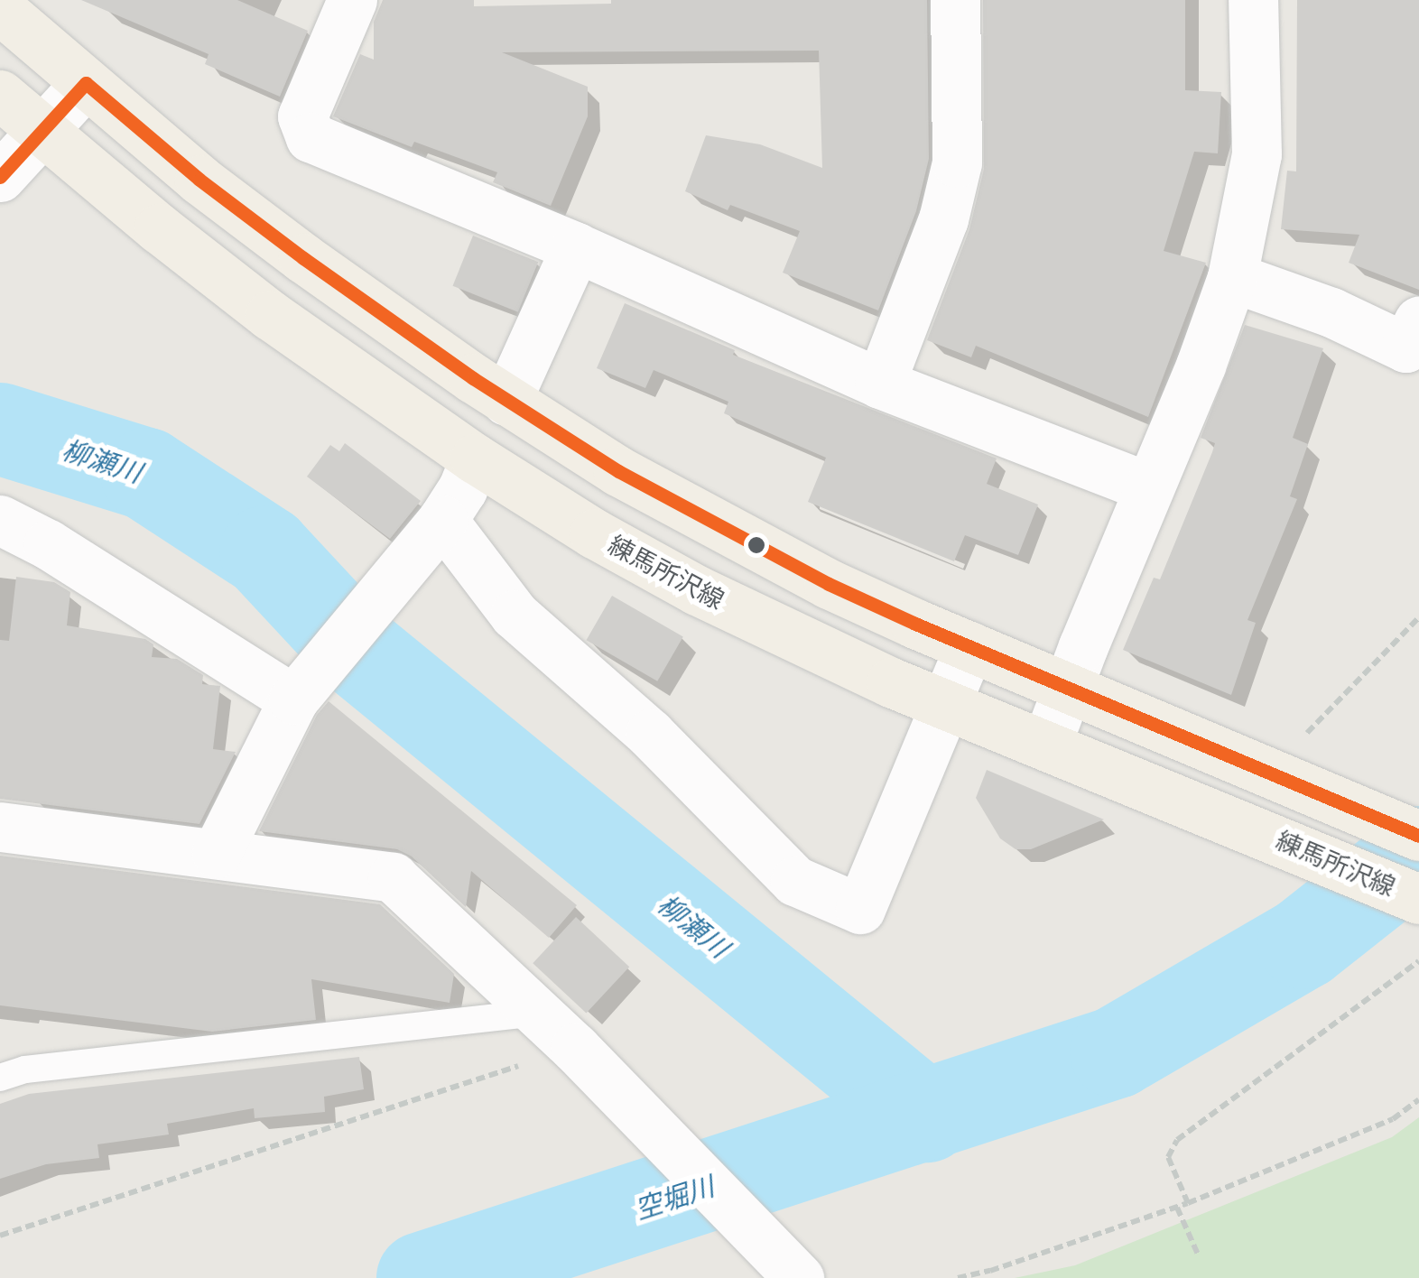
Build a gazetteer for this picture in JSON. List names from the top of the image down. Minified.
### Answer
{"streets":{"main road":["練馬所沢線"]},"water":["柳瀬川","空堀川"]}
